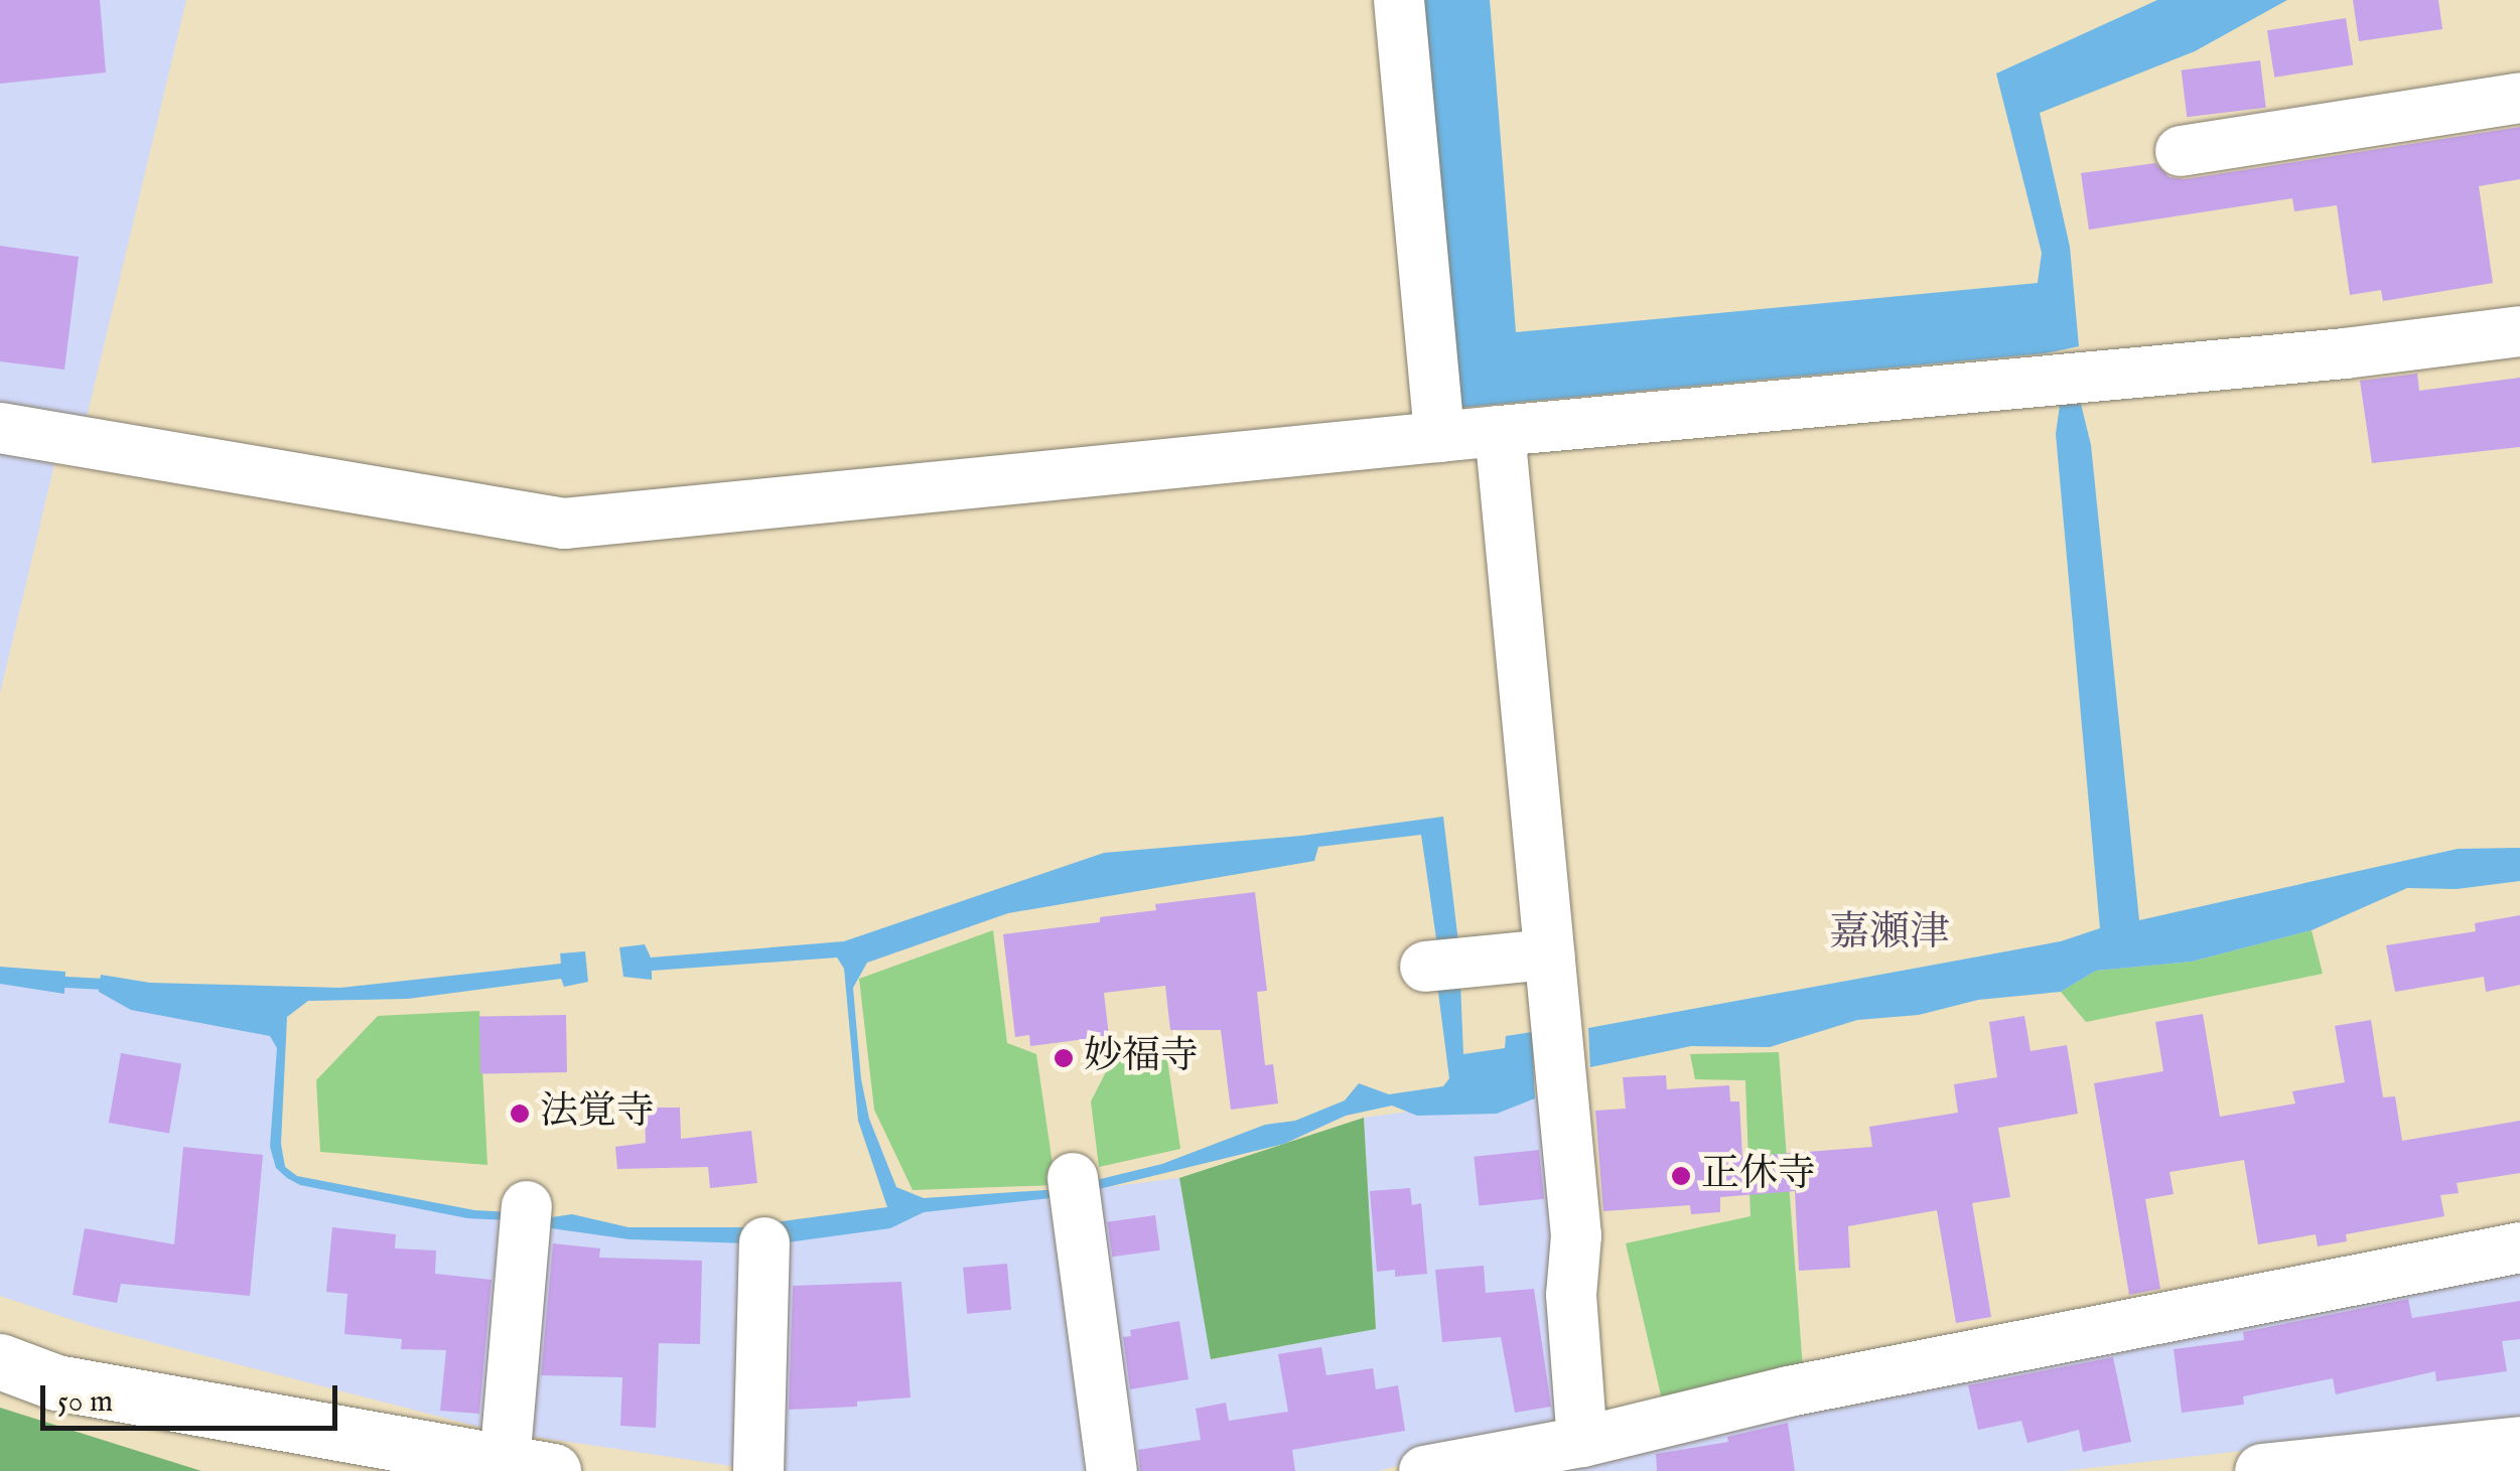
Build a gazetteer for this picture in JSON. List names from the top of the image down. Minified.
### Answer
{"districts":["嘉瀬津"],"places":["妙福寺","法覚寺","正休寺"],"scale_bar":"50 m"}
